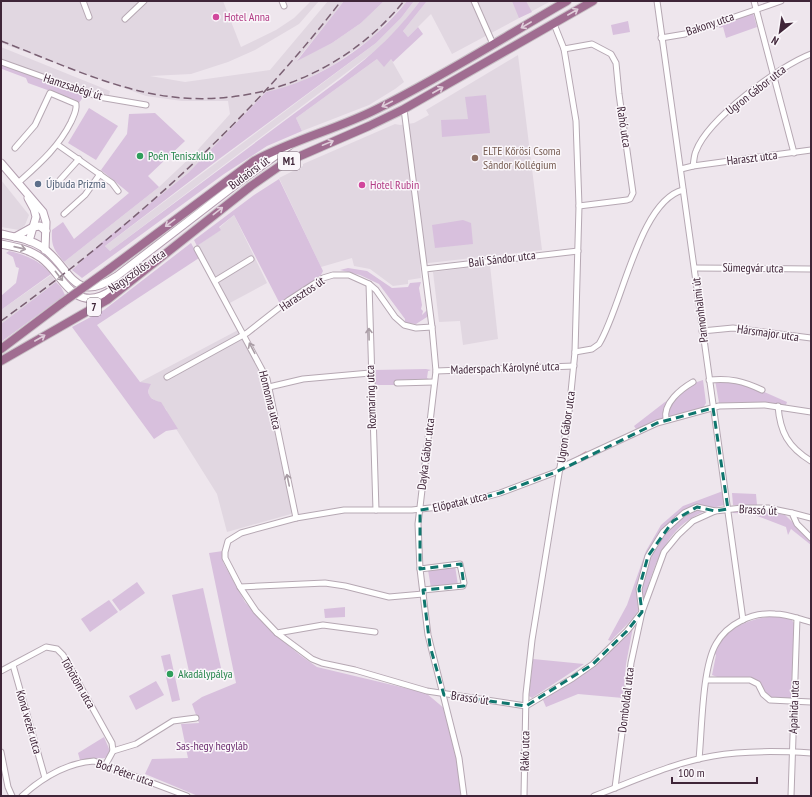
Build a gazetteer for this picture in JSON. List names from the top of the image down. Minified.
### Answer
{"streets":{"main road":["M1","Budaörsi út","Nagyszőlős utca","7"],"street":["Bakony utca","Hamzsabégi út","Ugron Gábor utca","Rahó utca","Haraszt utca","Bali Sándor utca","Sümegvár utca","Harasztos út","Pannonhalmi út","Hársmajor utca","Maderspach Károlyné utca","Rozmaring utca","Homonna utca","Dayka Gábor utca","Előpatak utca","Brassó út","Töhötöm utca","Domboldal utca","Apahida utca","Kond vezér utca","Rákó utca","Bod Péter utca"]},"crossings":[["Bakony utca","Pannonhalmi út"],["Ugron Gábor utca","Haraszt utca"],["Ugron Gábor utca","Maderspach Károlyné utca"],["Ugron Gábor utca","Előpatak utca"],["Ugron Gábor utca","Brassó út"],["Ugron Gábor utca","Rákó utca"],["Budaörsi út","Nagyszőlős utca"],["Budaörsi út","Dayka Gábor utca"],["Bali Sándor utca","Dayka Gábor utca"],["Sümegvár utca","Pannonhalmi út"],["Harasztos út","Rozmaring utca"],["Harasztos út","Homonna utca"],["Harasztos út","Dayka Gábor utca"],["Pannonhalmi út","Hársmajor utca"],["Pannonhalmi út","Előpatak utca"],["Pannonhalmi út","Brassó út"],["Maderspach Károlyné utca","Dayka Gábor utca"],["Rozmaring utca","Előpatak utca"],["Homonna utca","Előpatak utca"],["Dayka Gábor utca","Előpatak utca"],["Dayka Gábor utca","Brassó út"],["Előpatak utca","Brassó út"],["Brassó út","Domboldal utca"],["Brassó út","Rákó utca"],["Töhötöm utca","Kond vezér utca"],["Kond vezér utca","Bod Péter utca"]],"one_way":["Nagyszőlős utca","Rozmaring utca","Homonna utca"],"parks":["Sas-hegy hegyláb"],"places":["Hotel Anna","Poén Teniszklub","ELTE Kőrösi Csoma Sándor Kollégium","Újbuda Prizma","Hotel Rubin","Akadálypálya"],"scale_bar":"100 m","north":"bottom left"}
